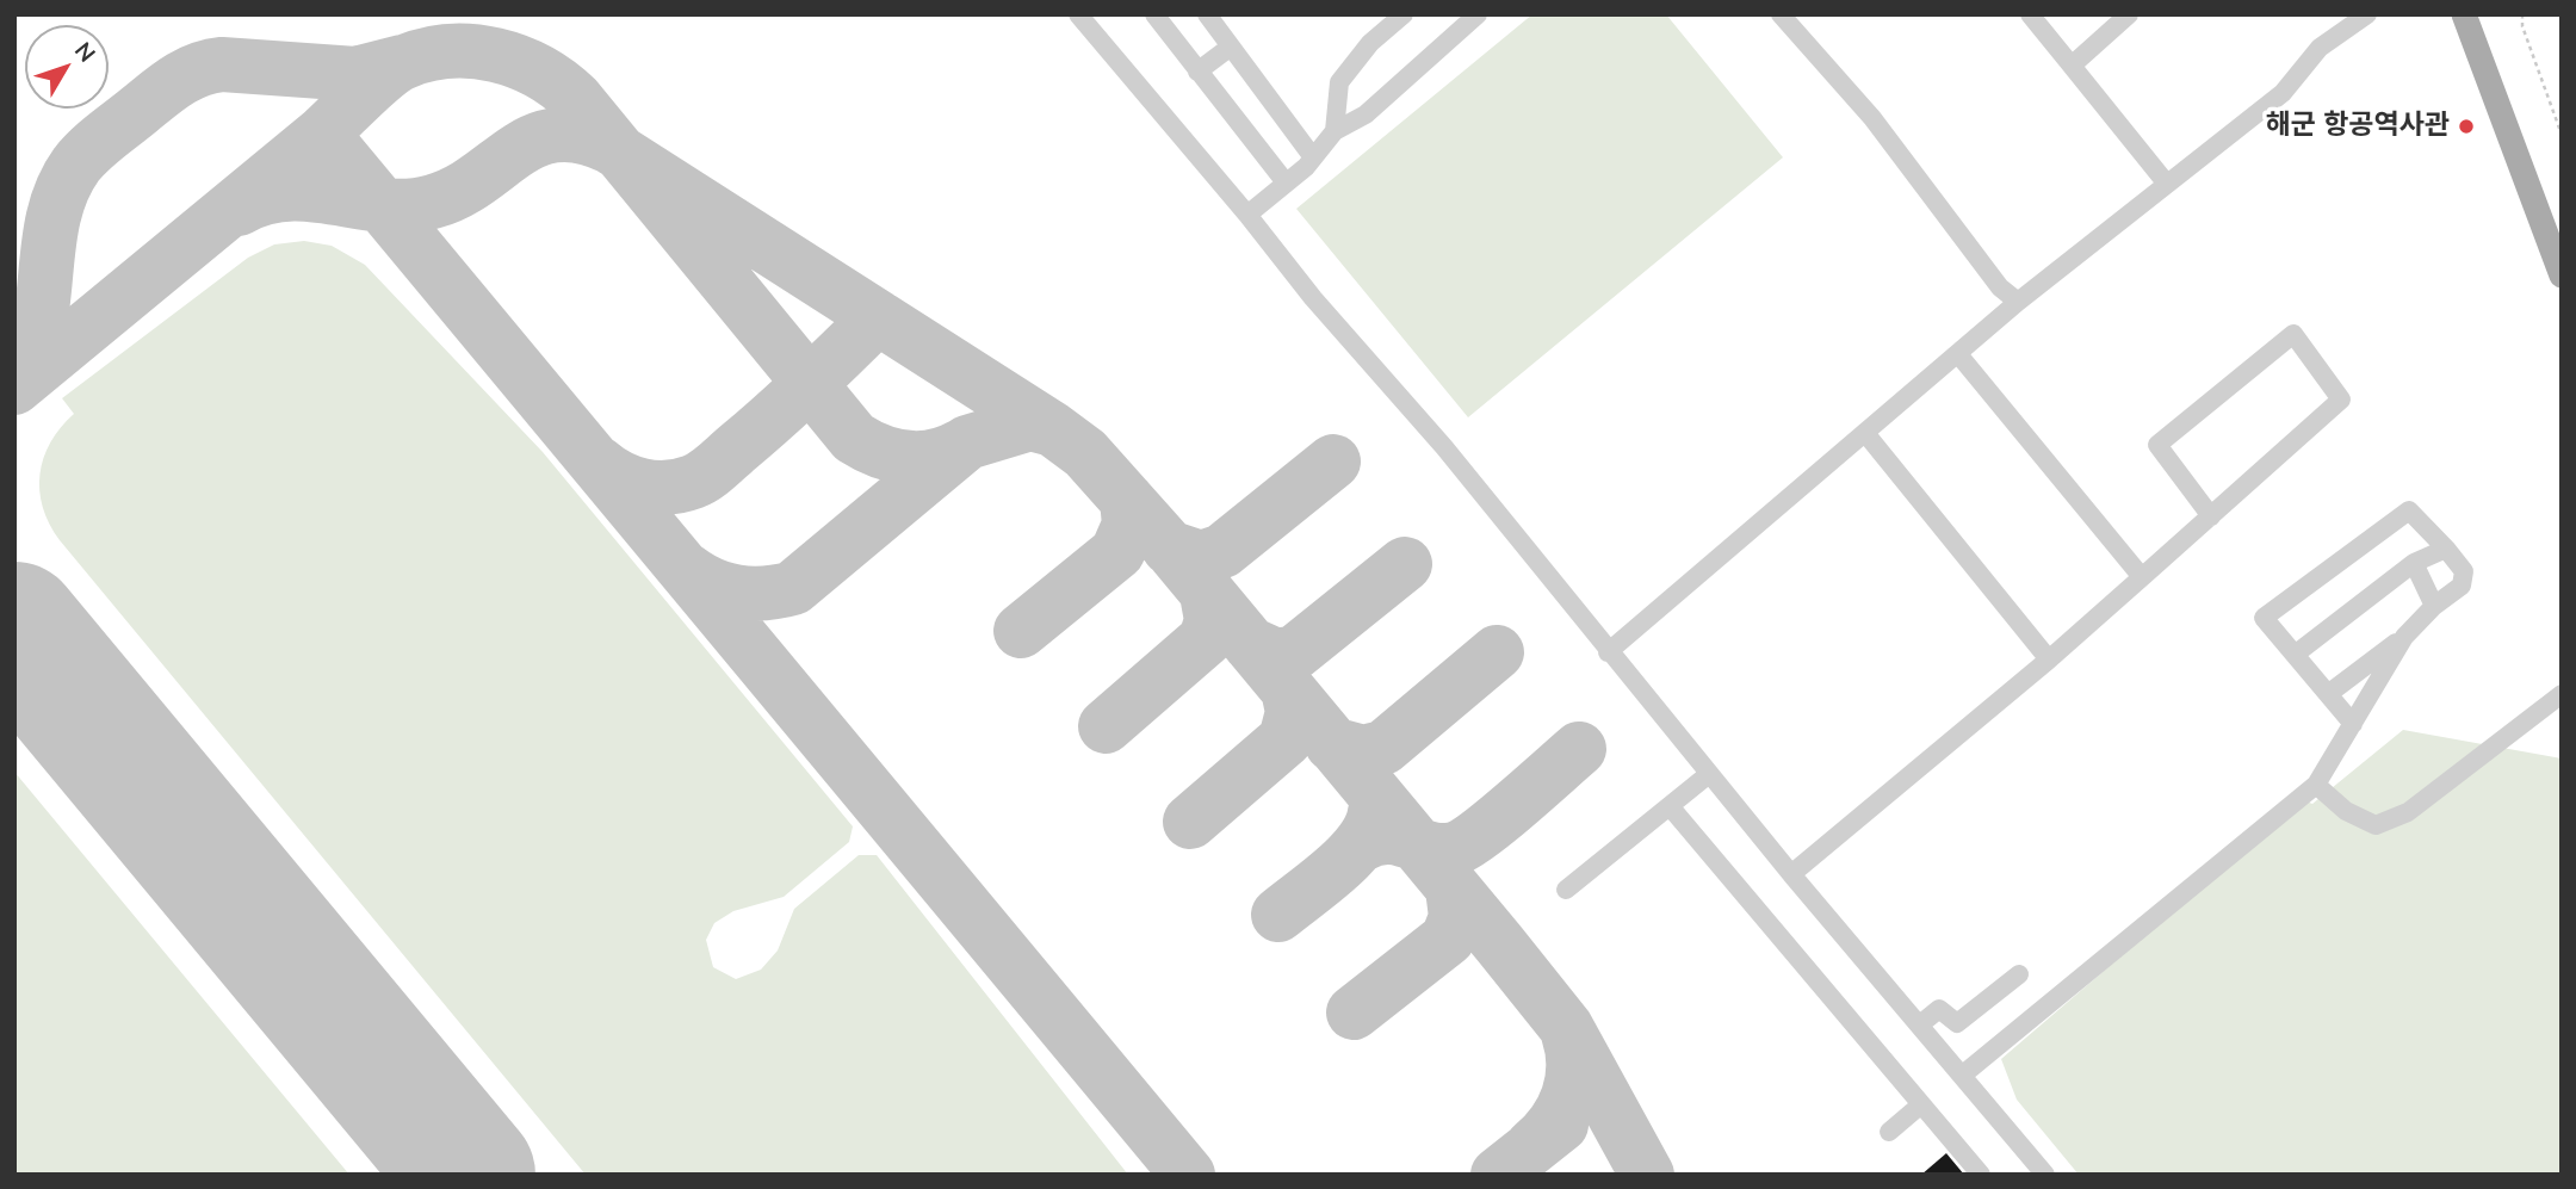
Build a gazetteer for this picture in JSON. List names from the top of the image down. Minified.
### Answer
{"places":["해군 항공역사관"],"north":"top right"}
